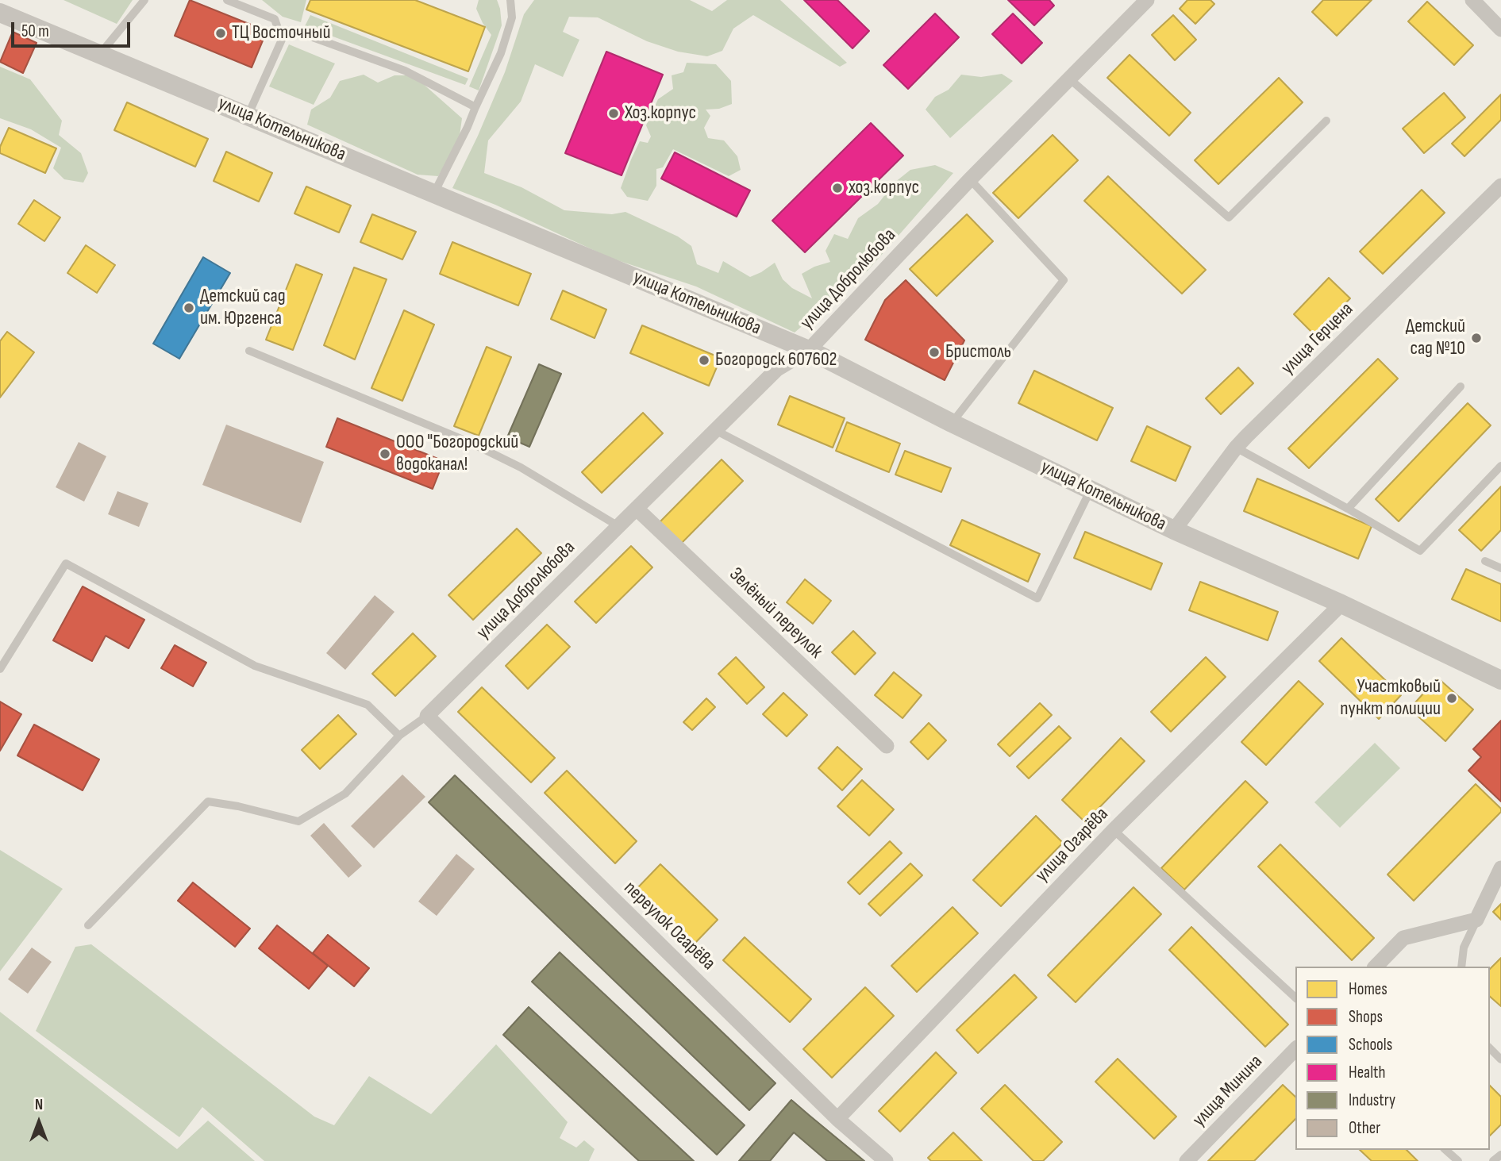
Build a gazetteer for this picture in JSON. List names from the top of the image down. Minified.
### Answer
{"streets":{"street":["улица Котельникова","улица Добролюбова","улица Герцена","Зелёный переулок","улица Огарёва","переулок Огарёва","улица Минина"]},"crossings":[["улица Котельникова","улица Добролюбова"],["улица Котельникова","улица Герцена"],["улица Котельникова","улица Огарёва"],["улица Добролюбова","Зелёный переулок"],["улица Добролюбова","переулок Огарёва"],["улица Огарёва","переулок Огарёва"]],"places":["ТЦ Восточный","Хоз.корпус","хоз.корпус","Детский сад им. Юргенса","Детский сад №10","Бристоль","Богородск 607602","ООО \"Богородский водоканал!","Участковый пункт полиции"],"legend":["Homes","Shops","Schools","Health","Industry","Other"],"scale_bar":"50 m","north":"top"}
